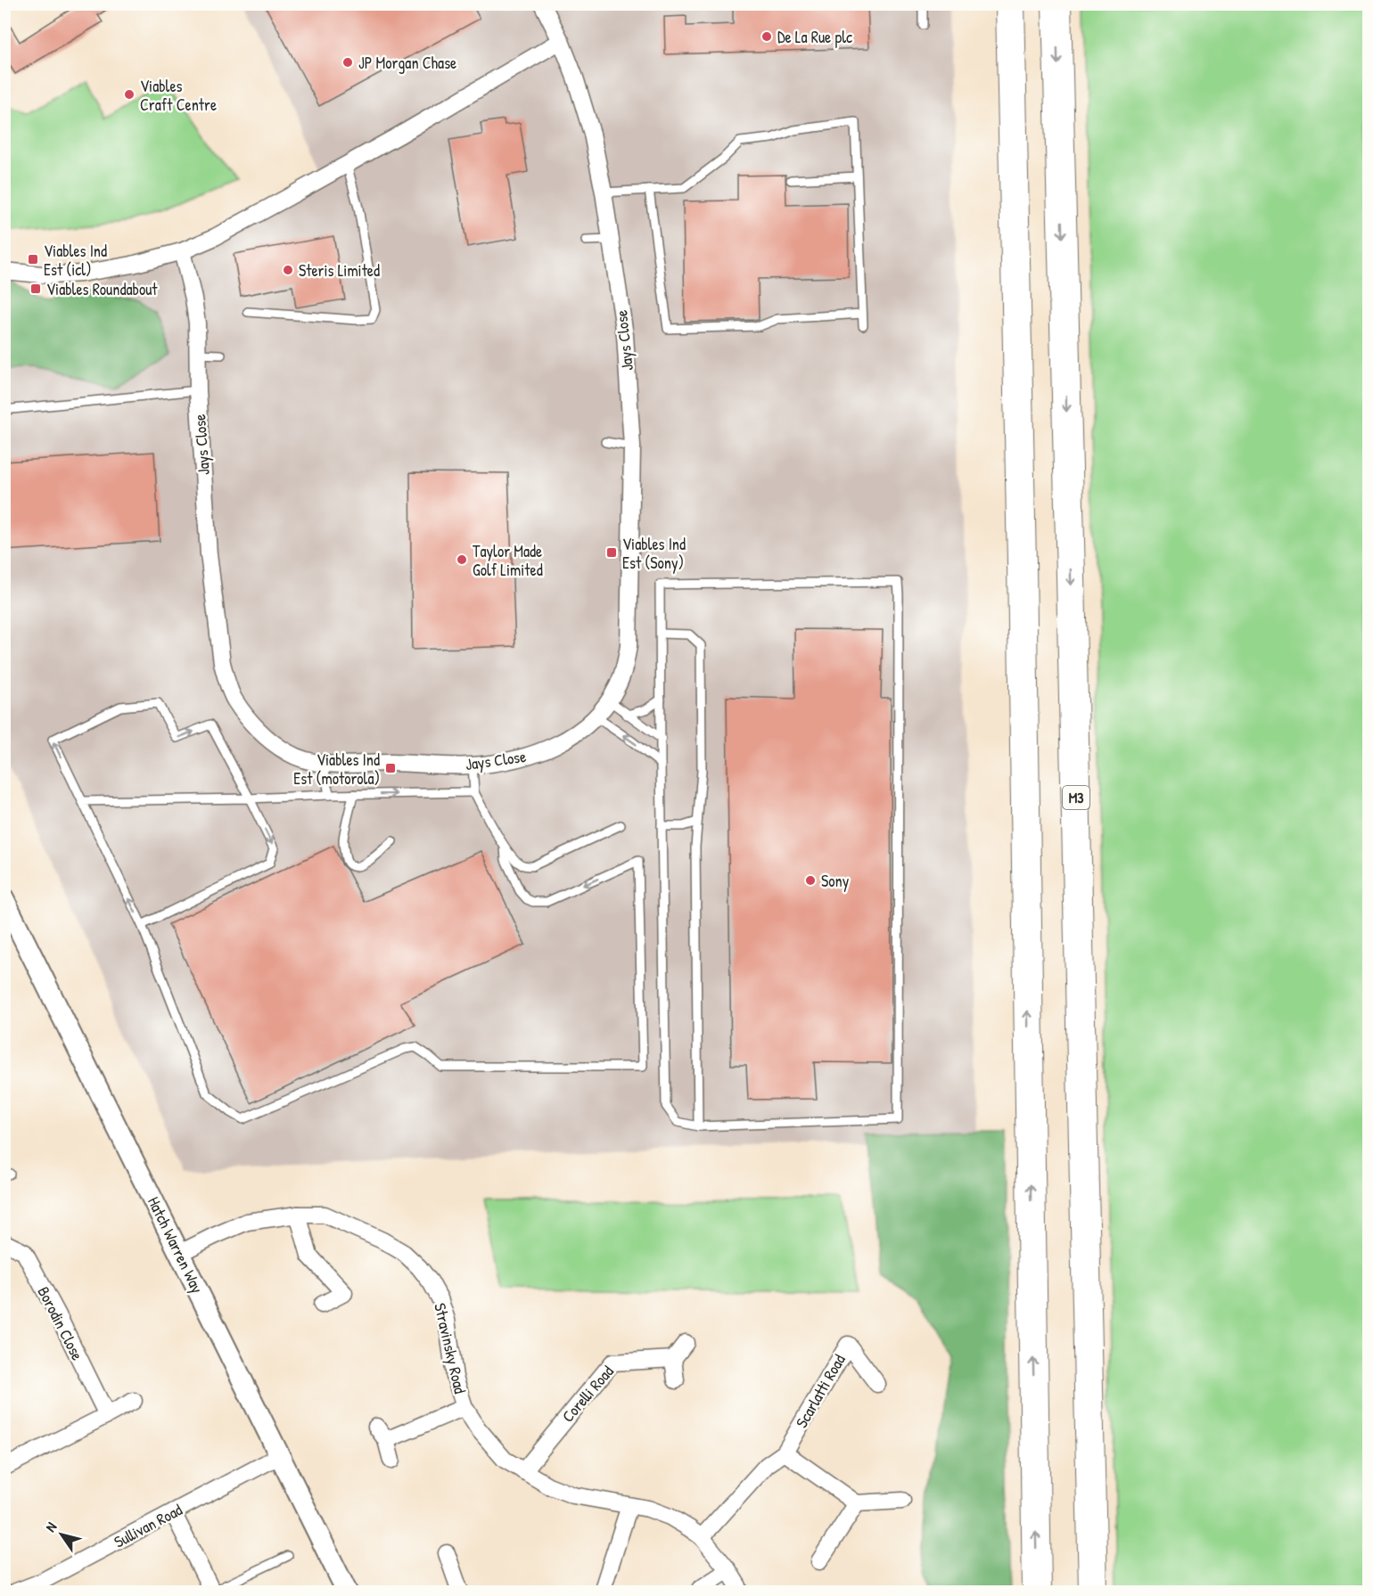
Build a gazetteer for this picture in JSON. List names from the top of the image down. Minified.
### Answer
{"streets":{"highway":["M3"],"street":["Jays Close","Hatch Warren Way","Borodin Close","Stravinsky Road","Scarlatti Road","Corelli Road","Sullivan Road"]},"crossings":[["Hatch Warren Way","Stravinsky Road"],["Hatch Warren Way","Sullivan Road"],["Stravinsky Road","Scarlatti Road"],["Stravinsky Road","Corelli Road"]],"places":{"other":["De La Rue plc","JP Morgan Chase","Viables Craft Centre","Steris Limited","Taylor Made Golf Limited","Sony"],"transit":["Viables Ind Est (icl)","Viables Roundabout","Viables Ind Est (Sony)","Viables Ind Est (motorola)"]},"north":"top left"}
